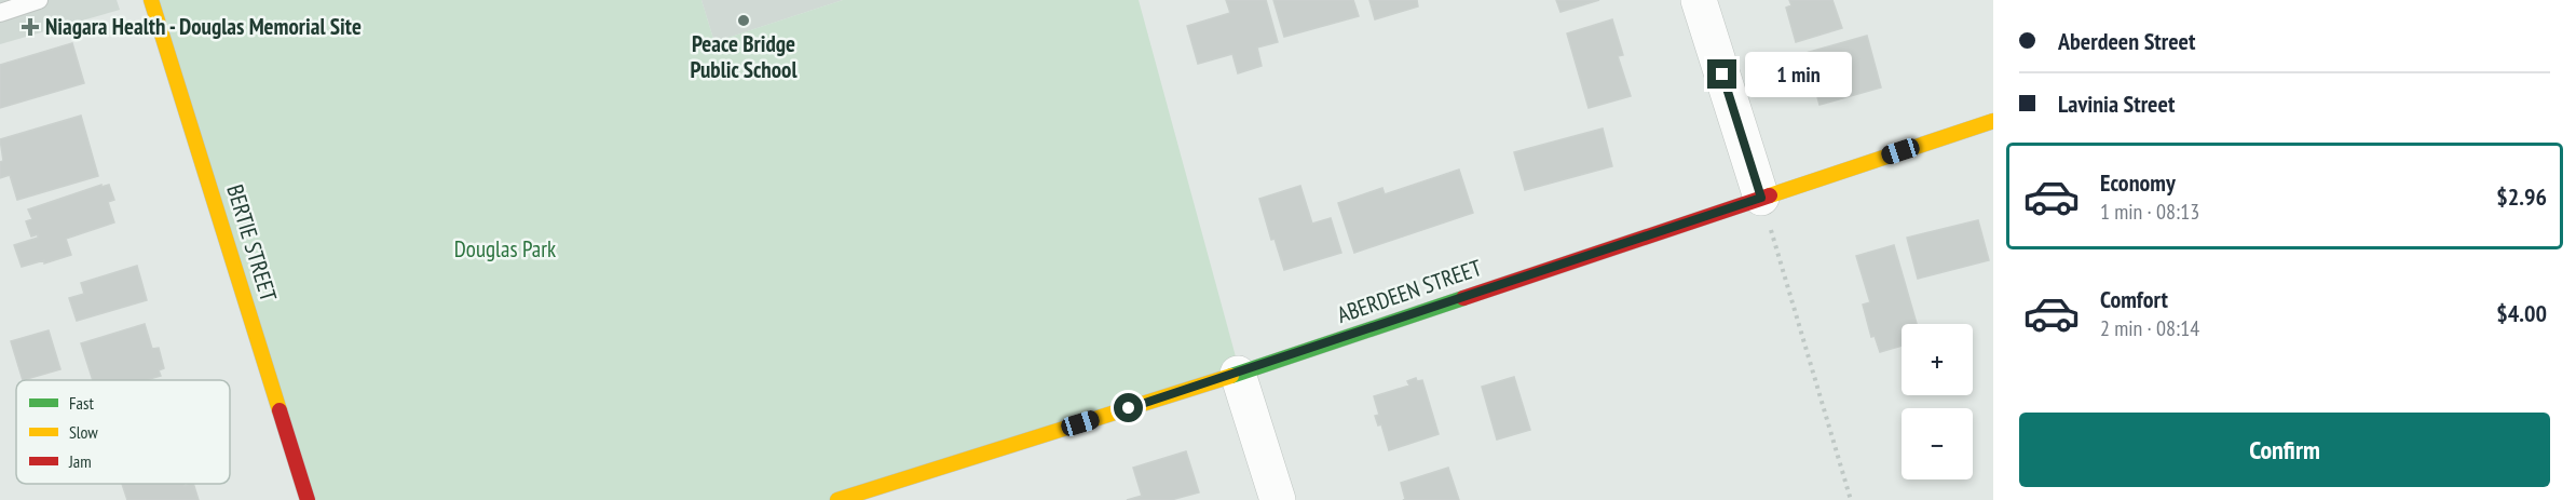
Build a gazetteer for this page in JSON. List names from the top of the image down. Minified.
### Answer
{"streets":{"street":["BERTIE STREET","ABERDEEN STREET"]},"parks":["Douglas Park"],"places":{"other":["Peace Bridge Public School"],"health":["Niagara Health - Douglas Memorial Site"]},"legend":["Fast","Slow","Jam"],"page":{"banner":["Aberdeen Street","Lavinia Street"],"bubble":"1 min","list":[{"name":"Economy","note":"1 min · 08:13","value":"$2.96"},{"name":"Comfort","note":"2 min · 08:14","value":"$4.00"}],"map_buttons":["+","−"],"buttons":"Confirm"}}
